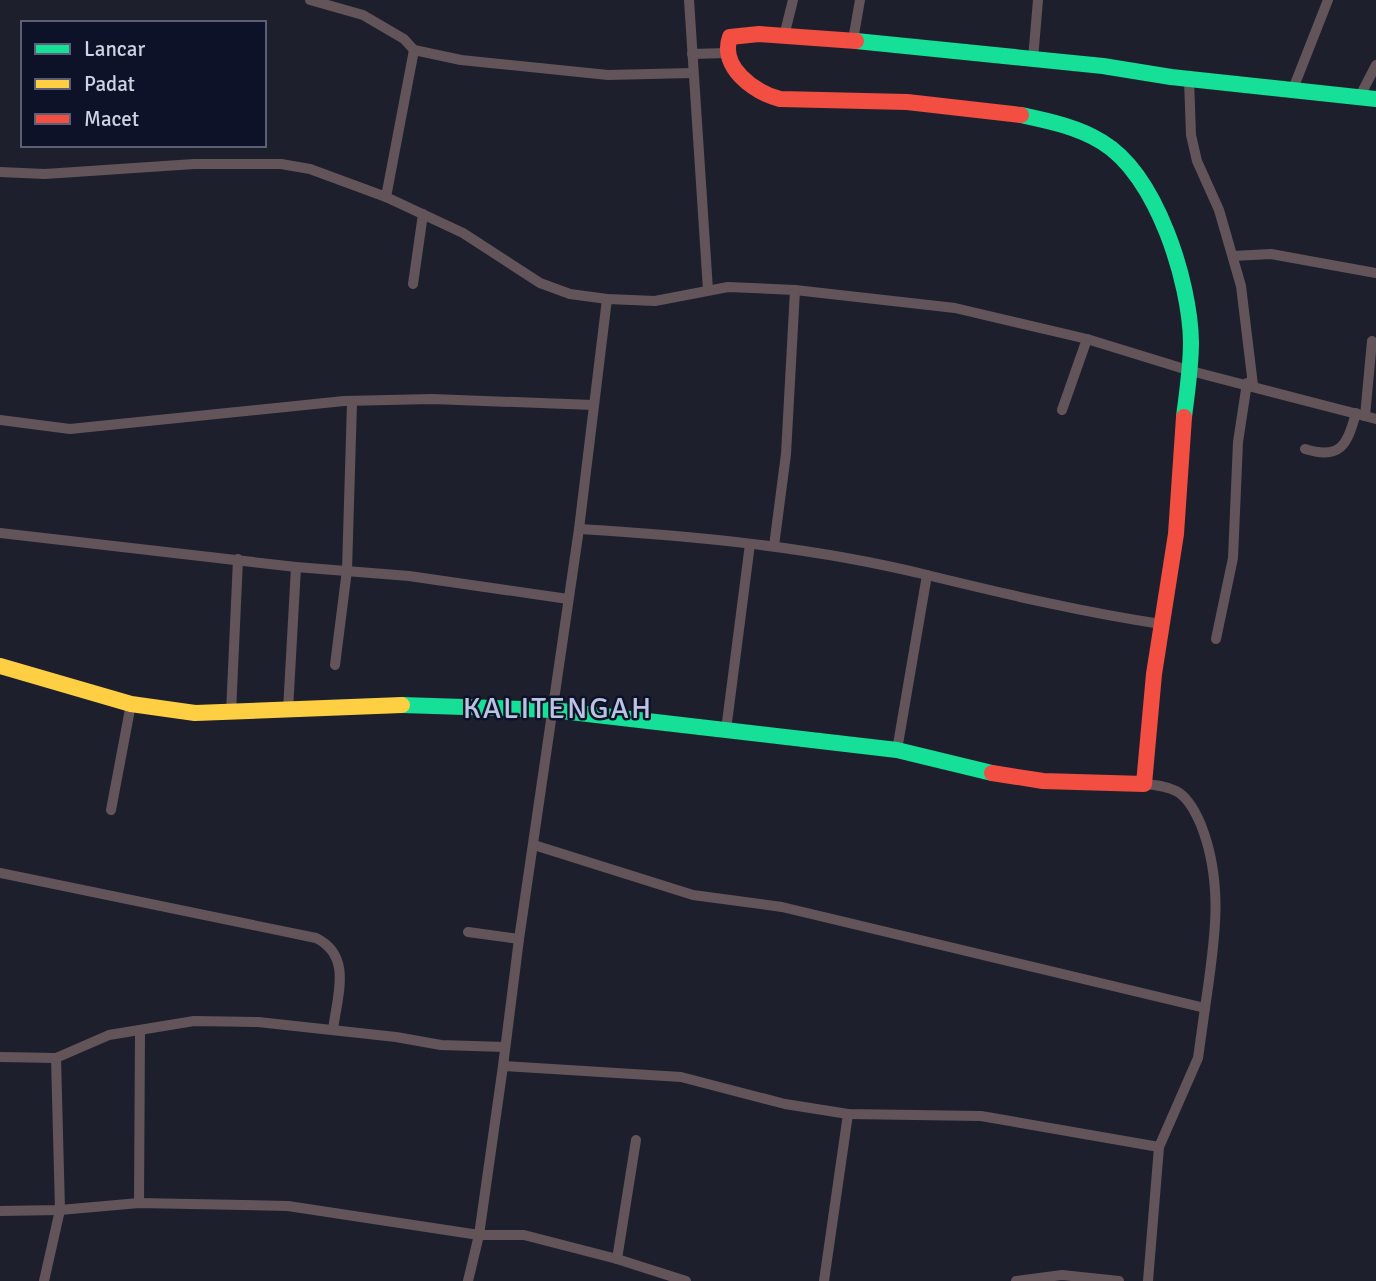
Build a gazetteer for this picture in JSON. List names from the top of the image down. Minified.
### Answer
{"districts":["KALITENGAH"],"legend":["Lancar","Padat","Macet"]}
